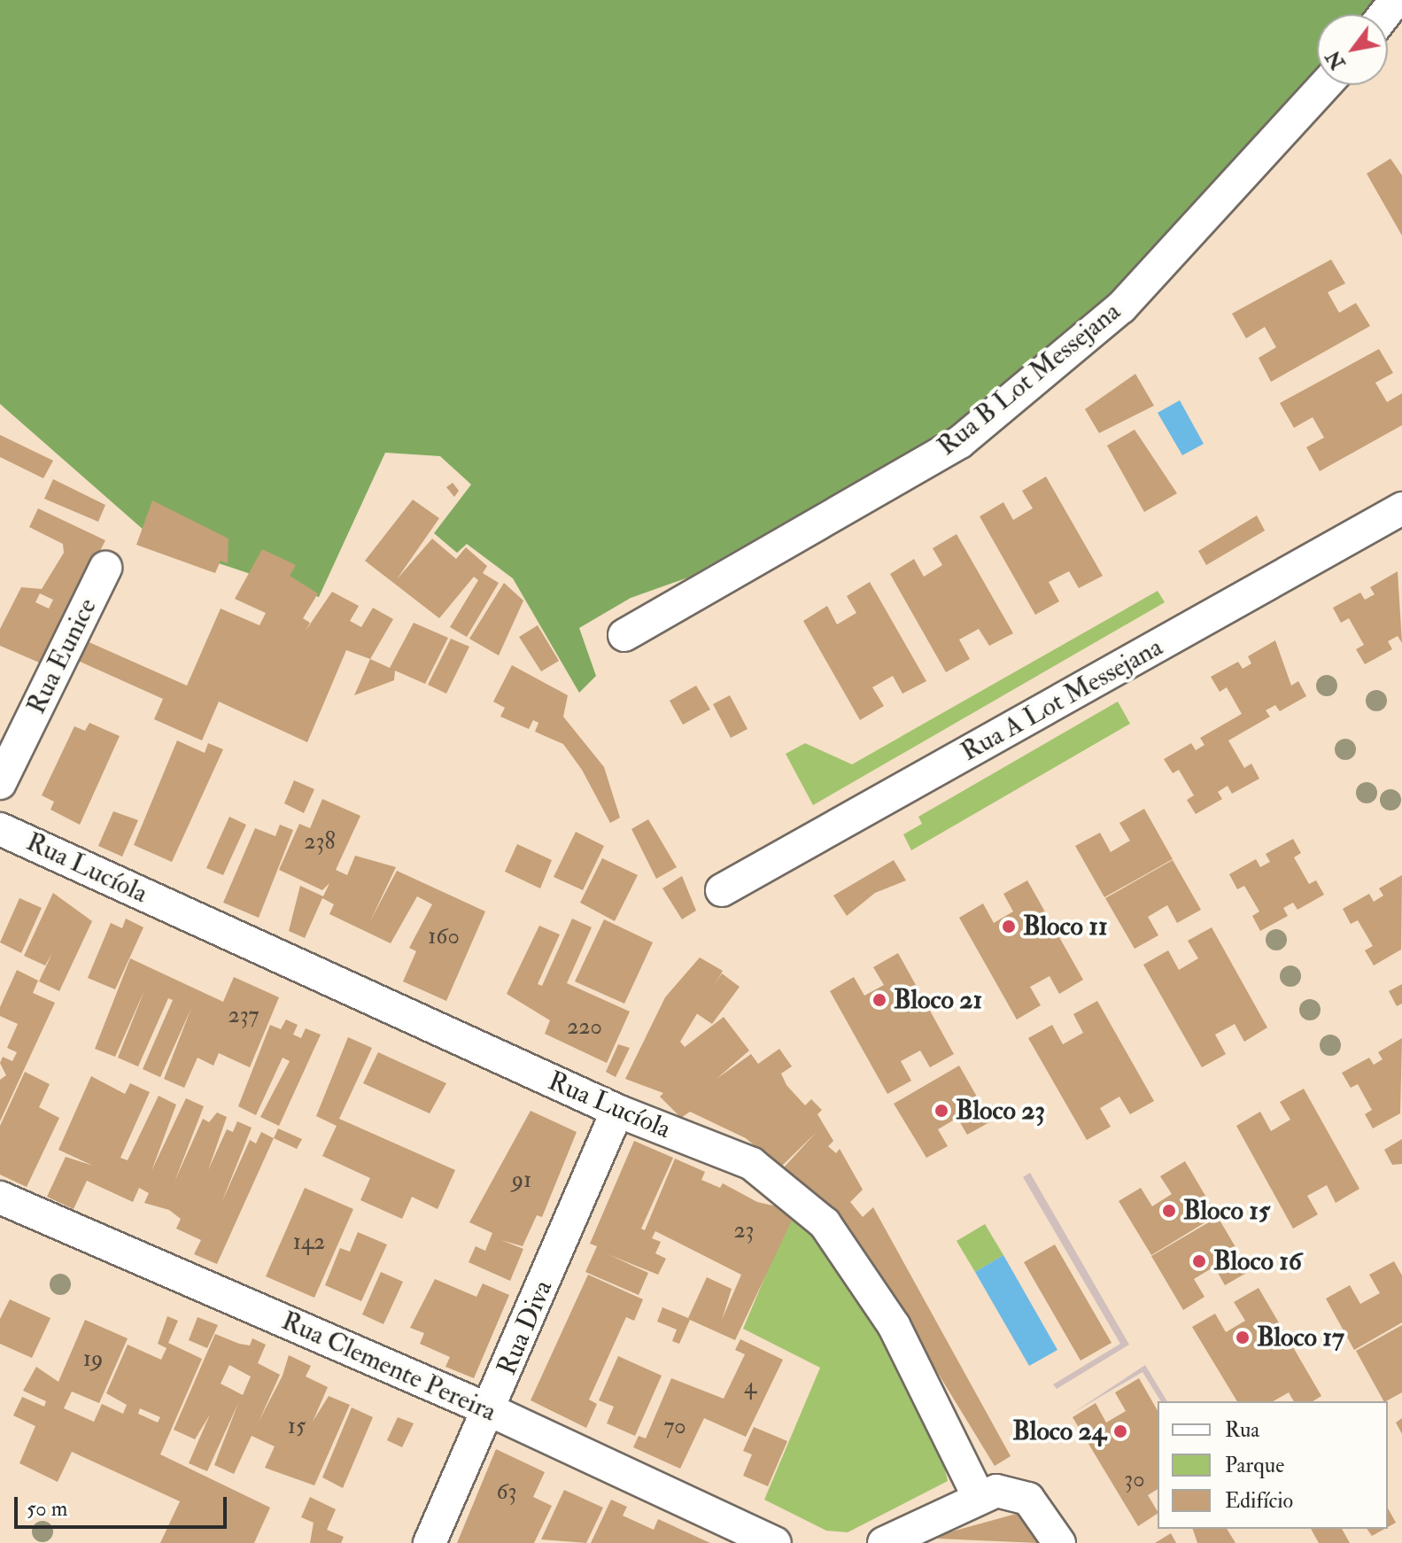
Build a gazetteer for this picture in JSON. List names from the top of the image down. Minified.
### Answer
{"streets":{"street":["Rua B Lot Messejana","Rua Eunice","Rua A Lot Messejana","Rua Lucíola","Rua Diva","Rua Clemente Pereira"]},"crossings":[["Rua Lucíola","Rua Diva"],["Rua Diva","Rua Clemente Pereira"]],"places":["Bloco 11","Bloco 21","Bloco 23","Bloco 15","Bloco 16","Bloco 17","Bloco 24"],"house_numbers":["238","160","237","220","91","23","142","19","4","15","70","30","63"],"legend":["Rua","Parque","Edifício"],"scale_bar":"50 m","north":"bottom left"}
